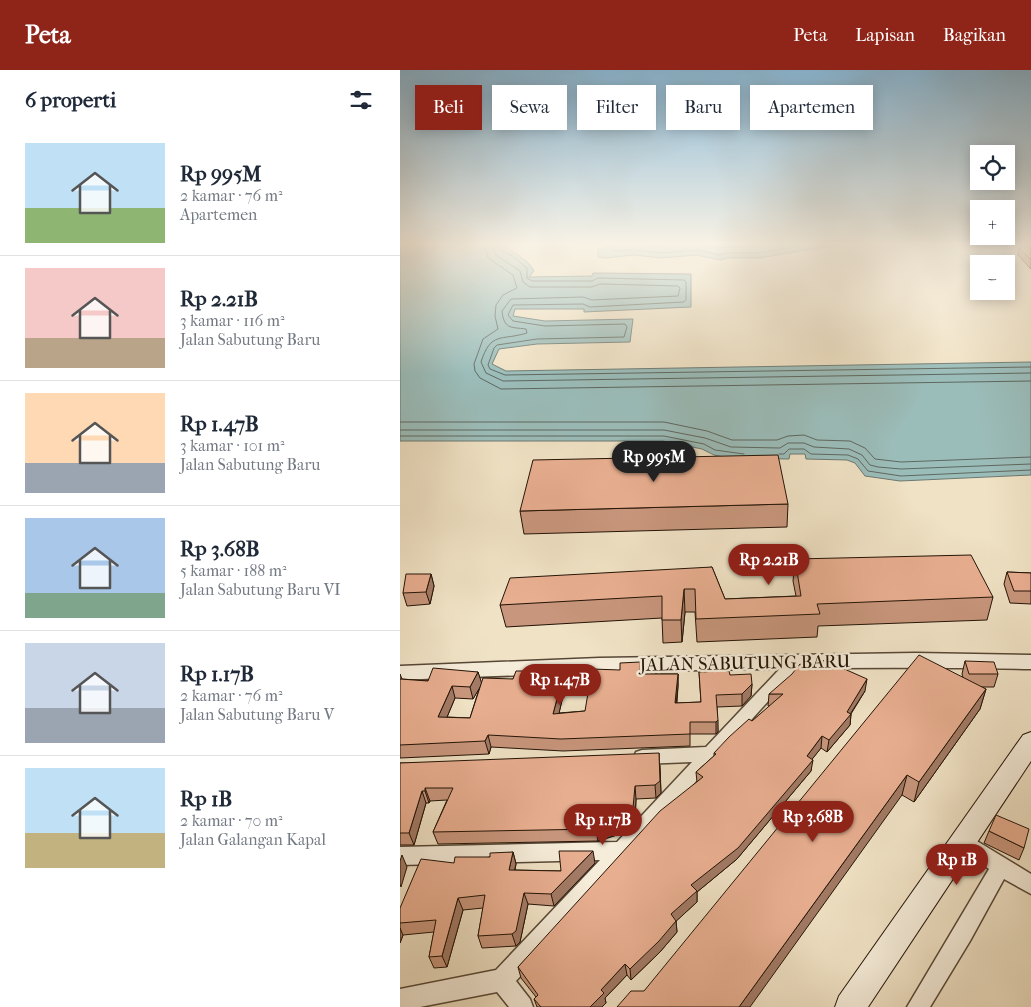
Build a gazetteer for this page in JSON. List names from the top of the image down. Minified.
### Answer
{"streets":{"street":["JALAN SABUTUNG BARU"]},"page":{"header":"Peta","nav":["Peta","Lapisan","Bagikan"],"heading":"6 properti","chip":["Beli","Sewa","Filter","Baru","Apartemen"],"list":[{"name":"Rp 995M","note":"2 kamar · 76 m² · Apartemen"},{"name":"Rp 2.21B","note":"3 kamar · 116 m² · Jalan Sabutung Baru"},{"name":"Rp 1.47B","note":"3 kamar · 101 m² · Jalan Sabutung Baru"},{"name":"Rp 3.68B","note":"5 kamar · 188 m² · Jalan Sabutung Baru VI"},{"name":"Rp 1.17B","note":"2 kamar · 76 m² · Jalan Sabutung Baru V"},{"name":"Rp 1B","note":"2 kamar · 70 m² · Jalan Galangan Kapal"}],"map_buttons":["+","−"],"price":["Rp 995M","Rp 2.21B","Rp 1.47B","Rp 3.68B","Rp 1.17B","Rp 1B"]}}
